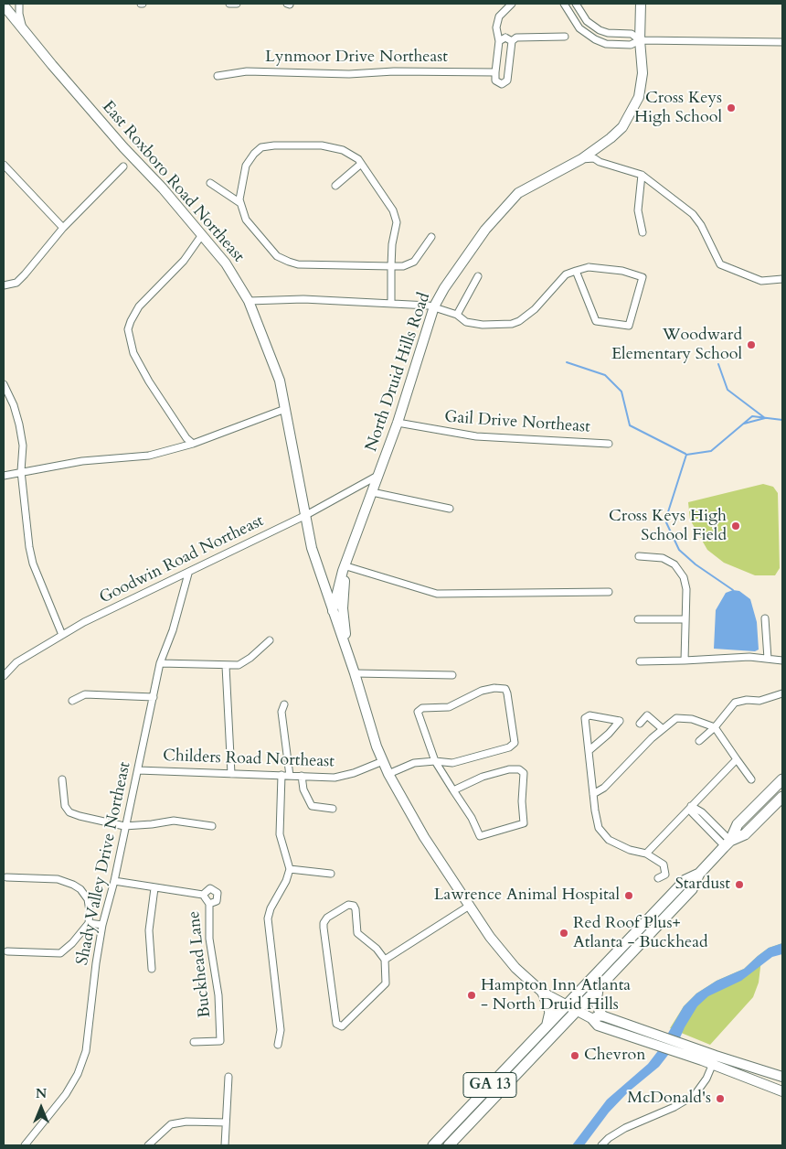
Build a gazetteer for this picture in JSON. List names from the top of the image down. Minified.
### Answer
{"streets":{"main road":["East Roxboro Road Northeast","North Druid Hills Road","GA 13"],"street":["Lynmoor Drive Northeast","Gail Drive Northeast","Goodwin Road Northeast","Childers Road Northeast","Shady Valley Drive Northeast","Buckhead Lane"]},"crossings":[["East Roxboro Road Northeast","North Druid Hills Road"],["East Roxboro Road Northeast","Goodwin Road Northeast"],["North Druid Hills Road","Gail Drive Northeast"],["North Druid Hills Road","Goodwin Road Northeast"],["Goodwin Road Northeast","Shady Valley Drive Northeast"],["Childers Road Northeast","Shady Valley Drive Northeast"],["Shady Valley Drive Northeast","Buckhead Lane"]],"places":["Cross Keys High School","Woodward Elementary School","Cross Keys High School Field","Stardust","Lawrence Animal Hospital","Red Roof Plus+ Atlanta - Buckhead","Hampton Inn Atlanta - North Druid Hills","Chevron","McDonald's"],"north":"top"}
